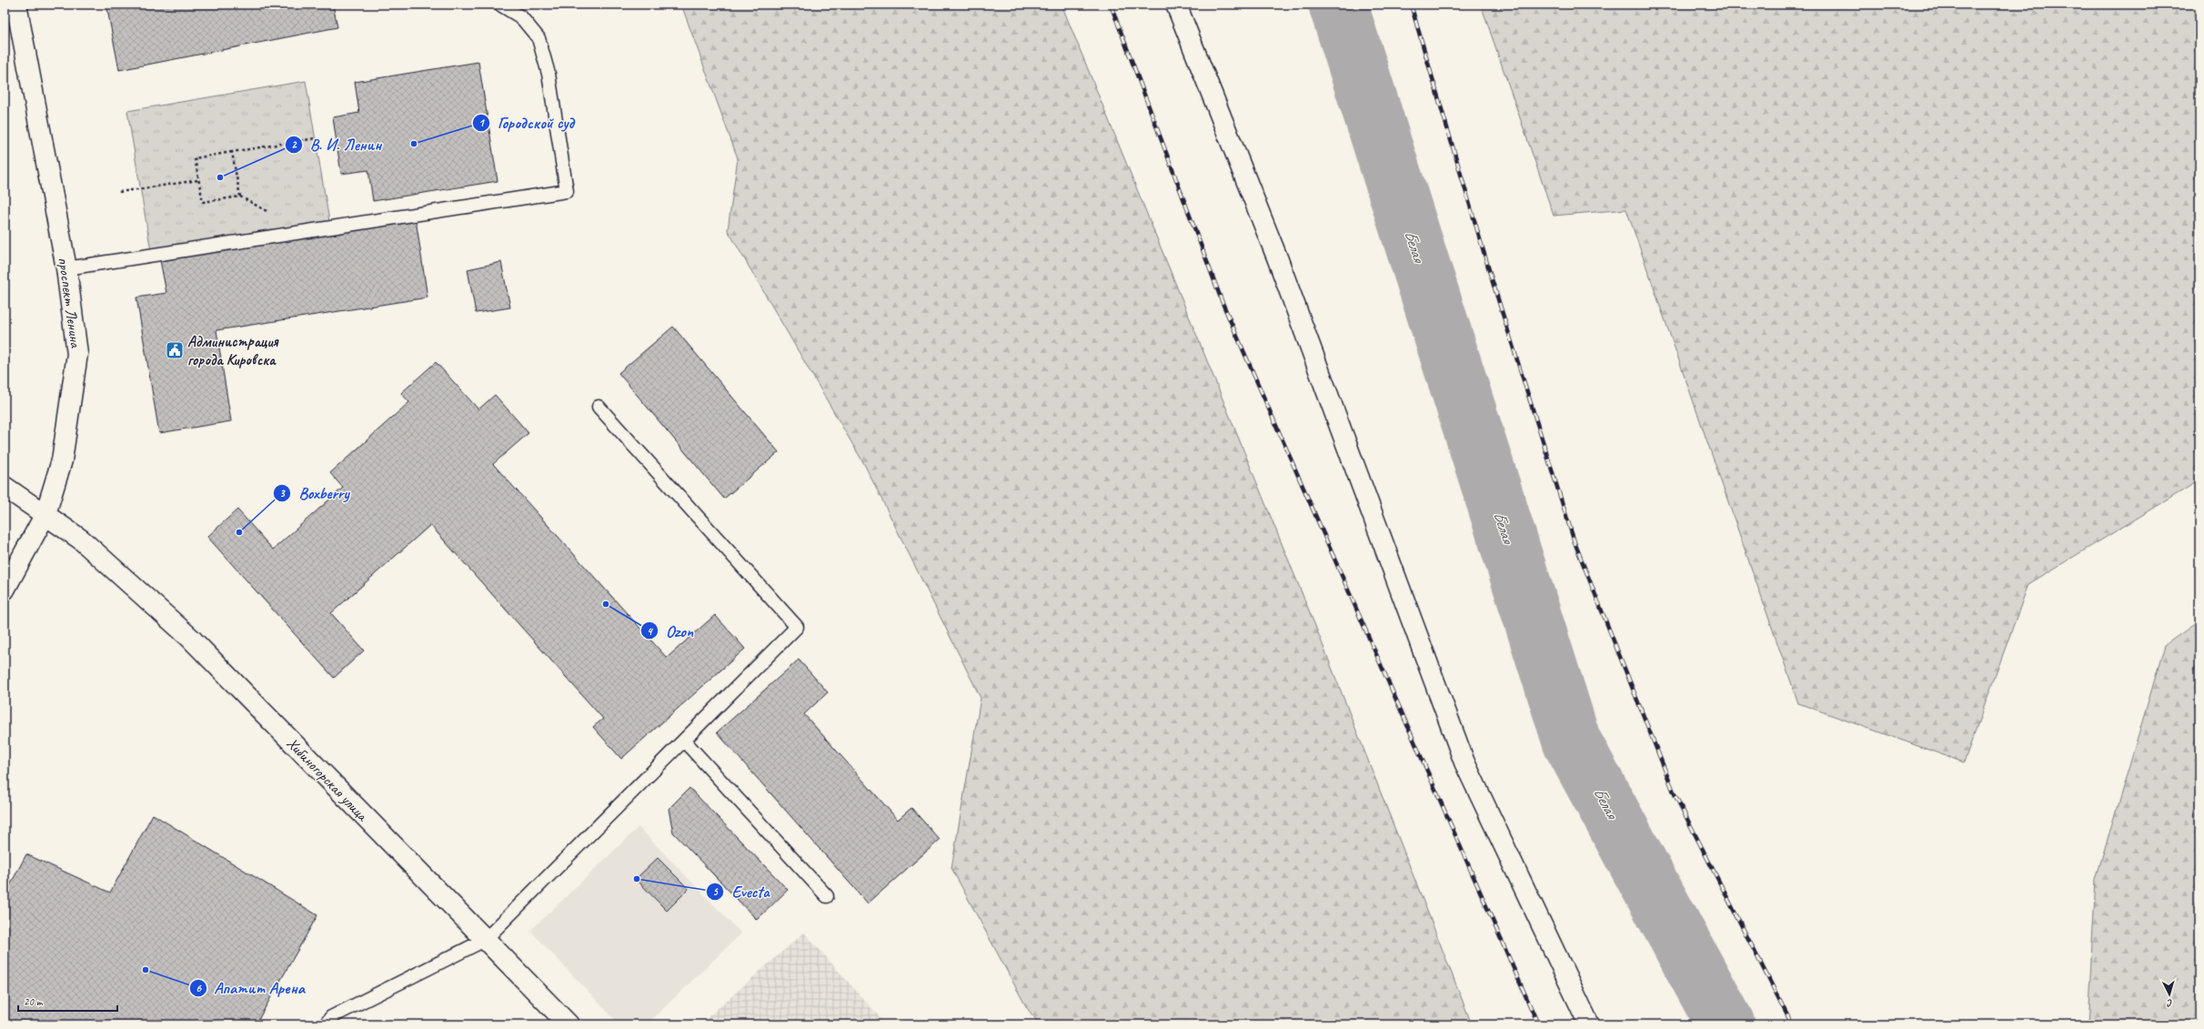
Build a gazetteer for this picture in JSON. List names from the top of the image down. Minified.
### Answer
{"streets":{"street":["проспект Ленина","Хибиногорская улица"]},"crossings":[["проспект Ленина","Хибиногорская улица"]],"water":["Белая"],"places":{"other":["Городской суд","В. И. Ленин","Boxberry","Ozon","Evecta","Апатит Арена"],"public building":["Администрация города Кировска"]},"scale_bar":"20 m","north":"bottom"}
